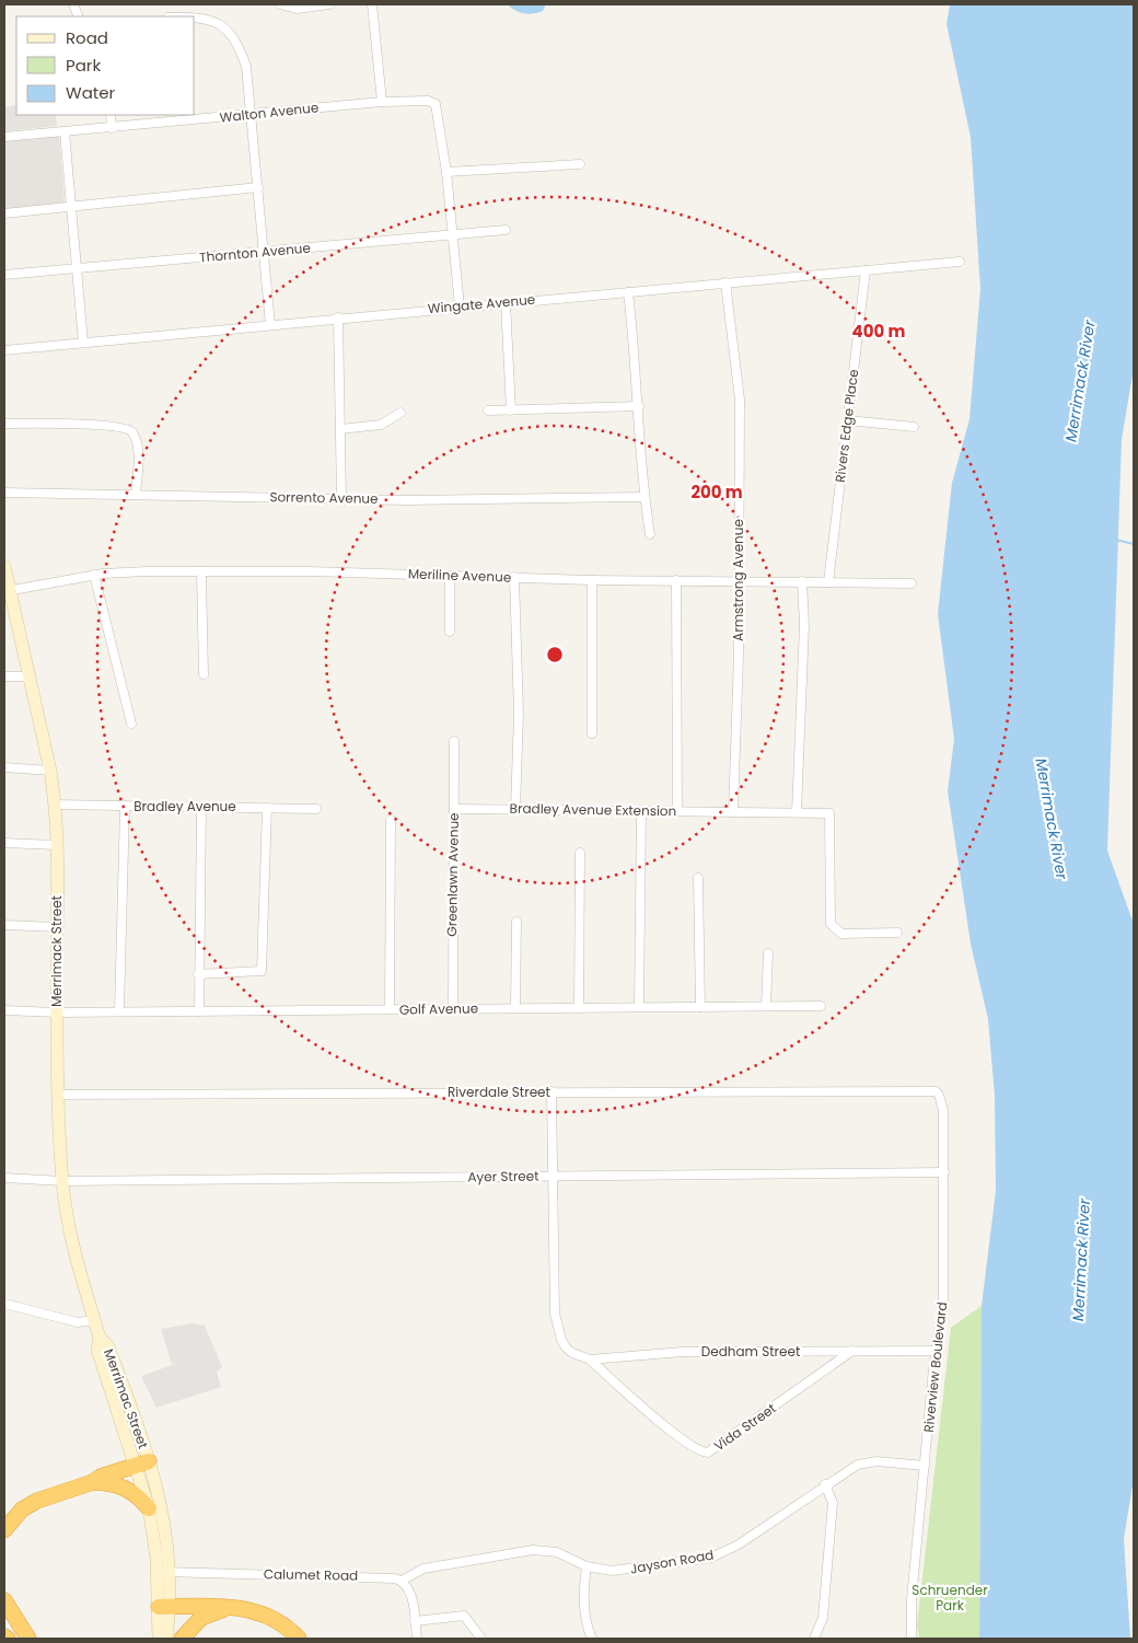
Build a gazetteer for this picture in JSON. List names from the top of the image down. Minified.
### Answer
{"streets":{"main road":["Merrimack Street","Merrimac Street"],"street":["Walton Avenue","Thornton Avenue","Wingate Avenue","Rivers Edge Place","Sorrento Avenue","Meriline Avenue","Armstrong Avenue","Bradley Avenue","Bradley Avenue Extension","Greenlawn Avenue","Golf Avenue","Riverdale Street","Ayer Street","Dedham Street","Riverview Boulevard","Vida Street","Jayson Road","Calumet Road"]},"crossings":[["Wingate Avenue","Rivers Edge Place"],["Wingate Avenue","Armstrong Avenue"],["Rivers Edge Place","Meriline Avenue"],["Meriline Avenue","Armstrong Avenue"],["Meriline Avenue","Merrimack Street"],["Armstrong Avenue","Bradley Avenue Extension"],["Bradley Avenue","Merrimack Street"],["Bradley Avenue Extension","Greenlawn Avenue"],["Greenlawn Avenue","Golf Avenue"],["Merrimack Street","Golf Avenue"],["Merrimack Street","Riverdale Street"],["Merrimack Street","Ayer Street"],["Merrimack Street","Merrimac Street"],["Riverdale Street","Riverview Boulevard"],["Ayer Street","Dedham Street"],["Ayer Street","Riverview Boulevard"],["Dedham Street","Riverview Boulevard"],["Dedham Street","Vida Street"],["Riverview Boulevard","Jayson Road"],["Merrimac Street","Calumet Road"],["Jayson Road","Calumet Road"]],"water":["Merrimack River"],"parks":["Schruender Park"],"legend":["Road","Park","Water"],"rings":["400 m","200 m"]}
